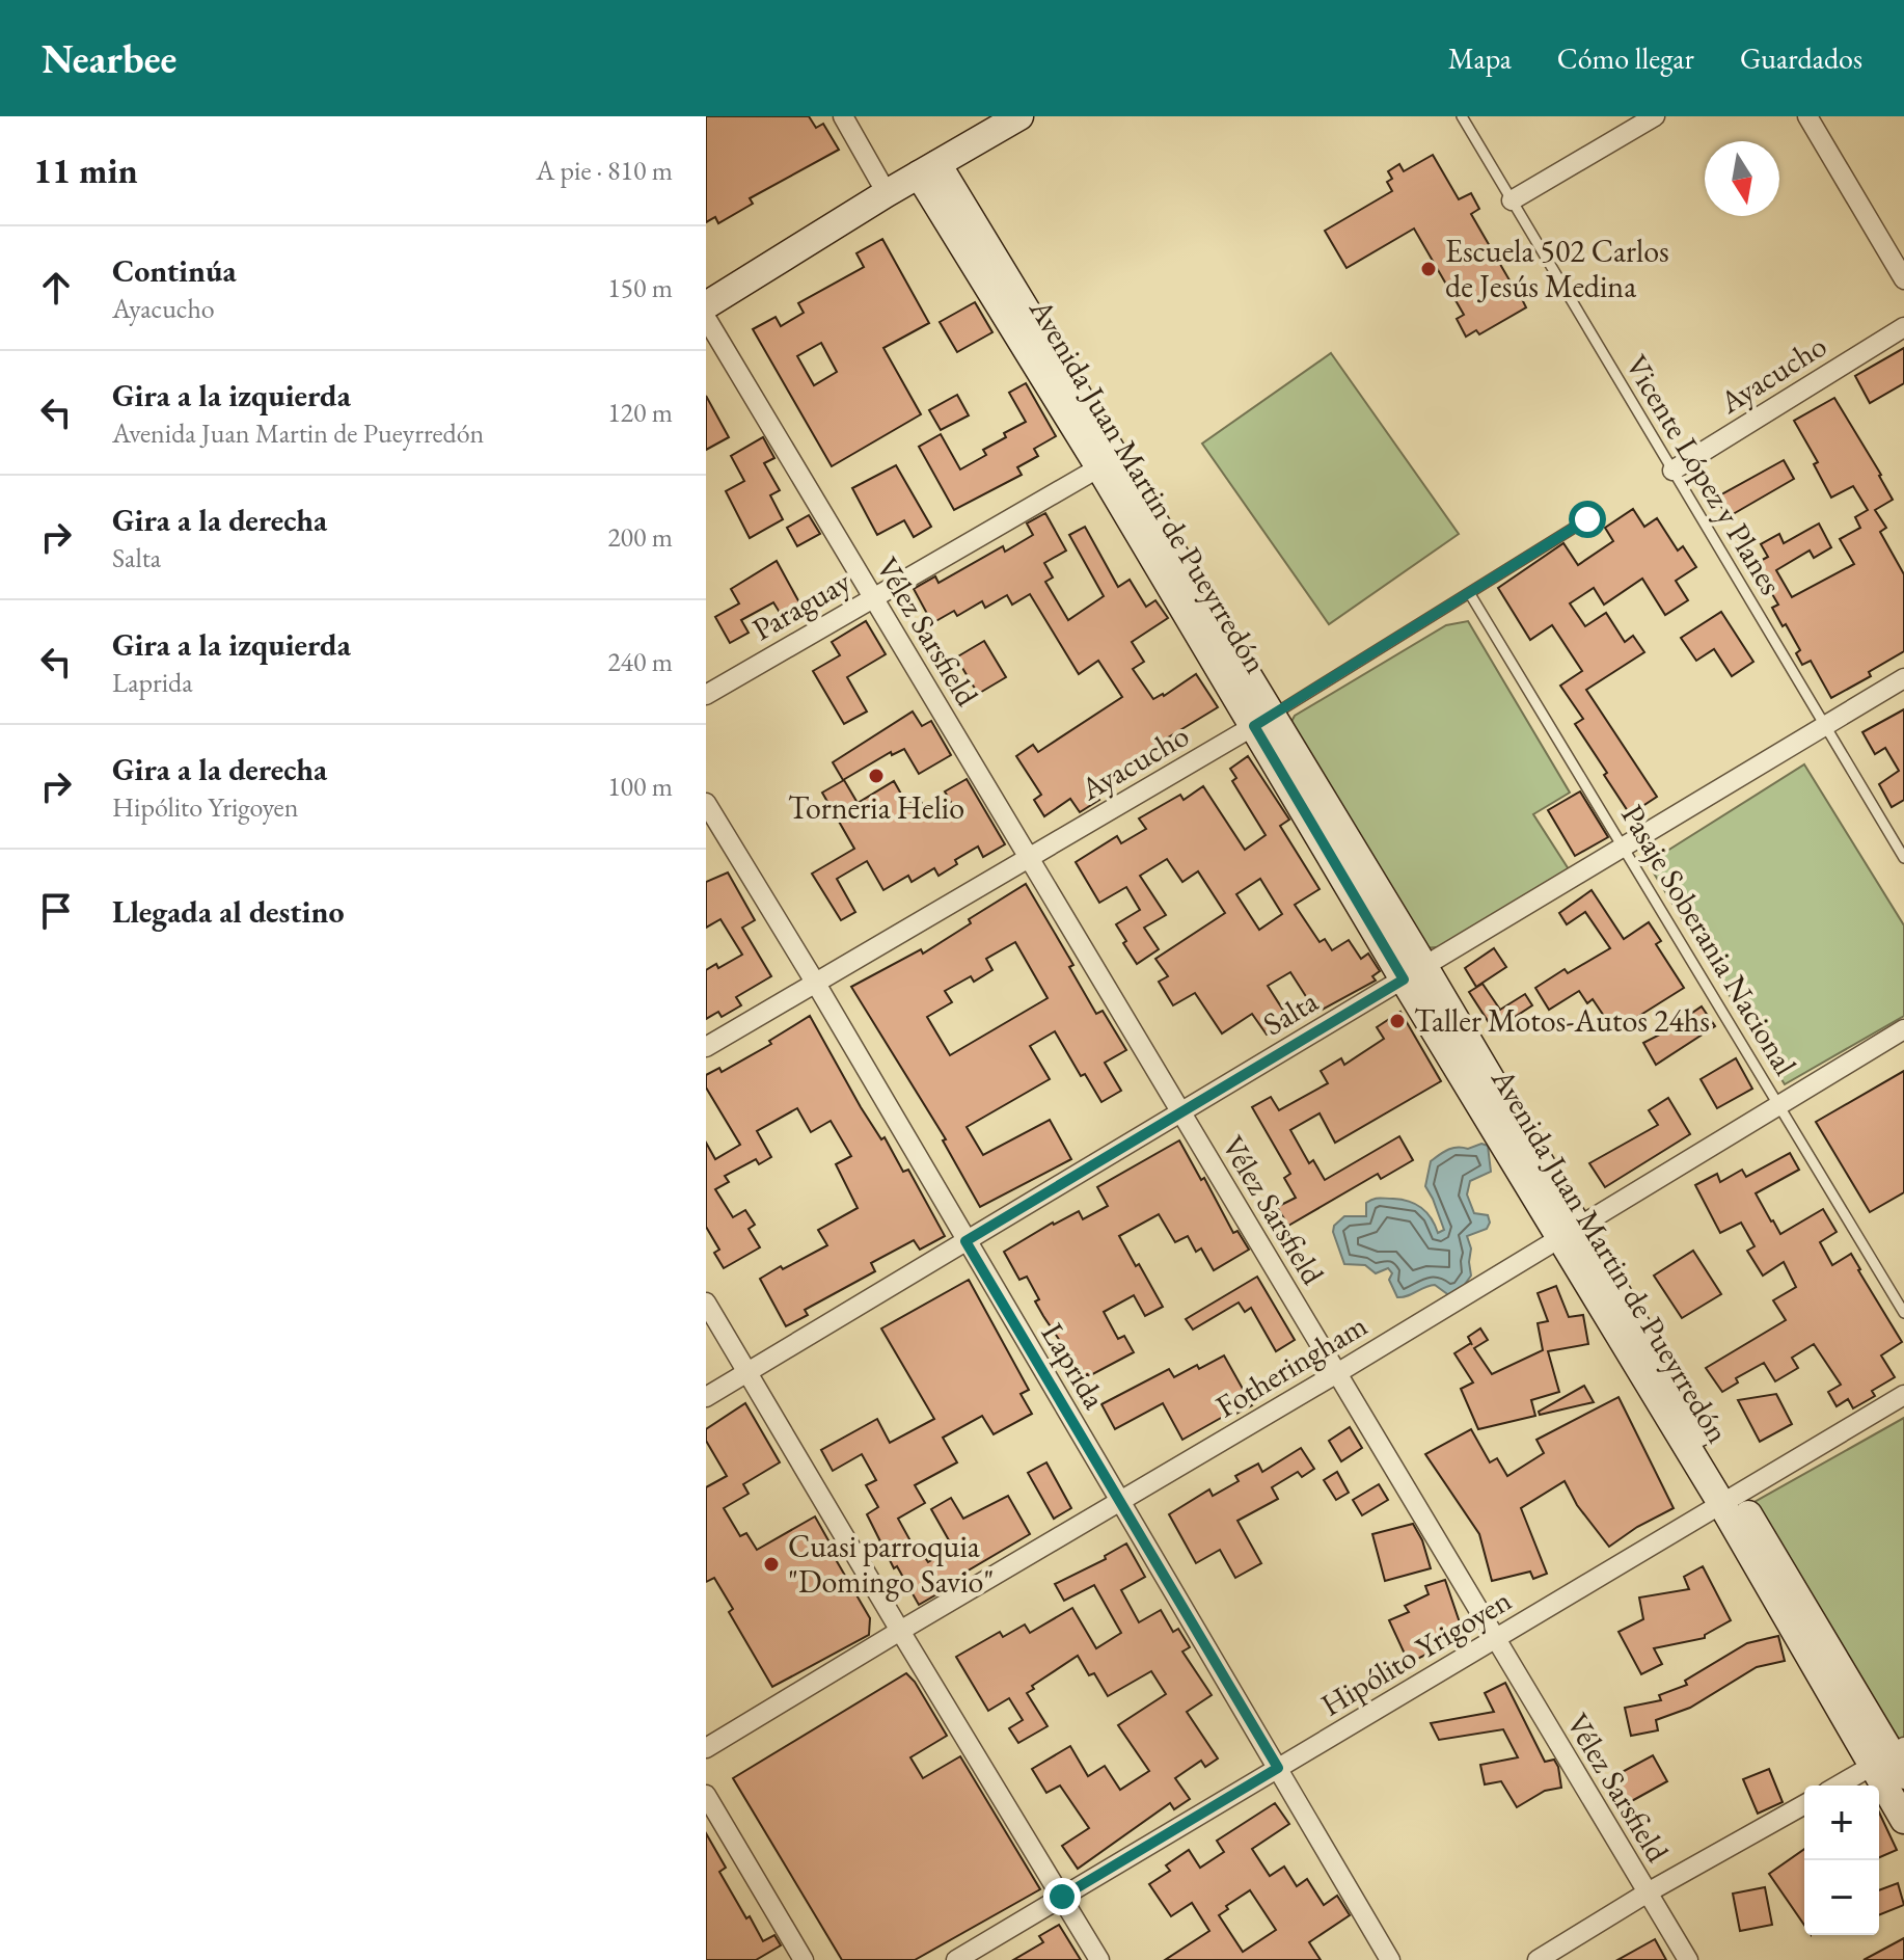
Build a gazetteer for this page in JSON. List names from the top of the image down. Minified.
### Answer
{"streets":{"main road":["Avenida Juan Martin de Pueyrredón"],"street":["Ayacucho","Paraguay","Vélez Sarsfield","Salta","Laprida","Fotheringham","Hipólito Yrigoyen"],"lane":["Vicente López y Planes","Pasaje Soberania Nacional"]},"crossings":[["Ayacucho","Vicente López y Planes"],["Ayacucho","Avenida Juan Martin de Pueyrredón"],["Ayacucho","Vélez Sarsfield"],["Ayacucho","Pasaje Soberania Nacional"],["Ayacucho","Laprida"],["Vicente López y Planes","Salta"],["Avenida Juan Martin de Pueyrredón","Paraguay"],["Avenida Juan Martin de Pueyrredón","Salta"],["Avenida Juan Martin de Pueyrredón","Fotheringham"],["Avenida Juan Martin de Pueyrredón","Hipólito Yrigoyen"],["Paraguay","Vélez Sarsfield"],["Vélez Sarsfield","Salta"],["Vélez Sarsfield","Fotheringham"],["Vélez Sarsfield","Hipólito Yrigoyen"],["Pasaje Soberania Nacional","Salta"],["Pasaje Soberania Nacional","Fotheringham"],["Salta","Laprida"],["Laprida","Fotheringham"],["Laprida","Hipólito Yrigoyen"]],"places":["Escuela 502 Carlos de Jesús Medina","Torneria Helio","Taller Motos-Autos 24hs","Cuasi parroquia \"Domingo Savio\""],"north":"bottom","page":{"header":"Nearbee","nav":["Mapa","Cómo llegar","Guardados"],"heading":["11 min","A pie · 810 m"],"list":[["Continúa","Ayacucho","150 m"],["Gira a la izquierda","Avenida Juan Martin de Pueyrredón","120 m"],["Gira a la derecha","Salta","200 m"],["Gira a la izquierda","Laprida","240 m"],["Gira a la derecha","Hipólito Yrigoyen","100 m"],"Llegada al destino"],"map_buttons":["+","−"]}}
